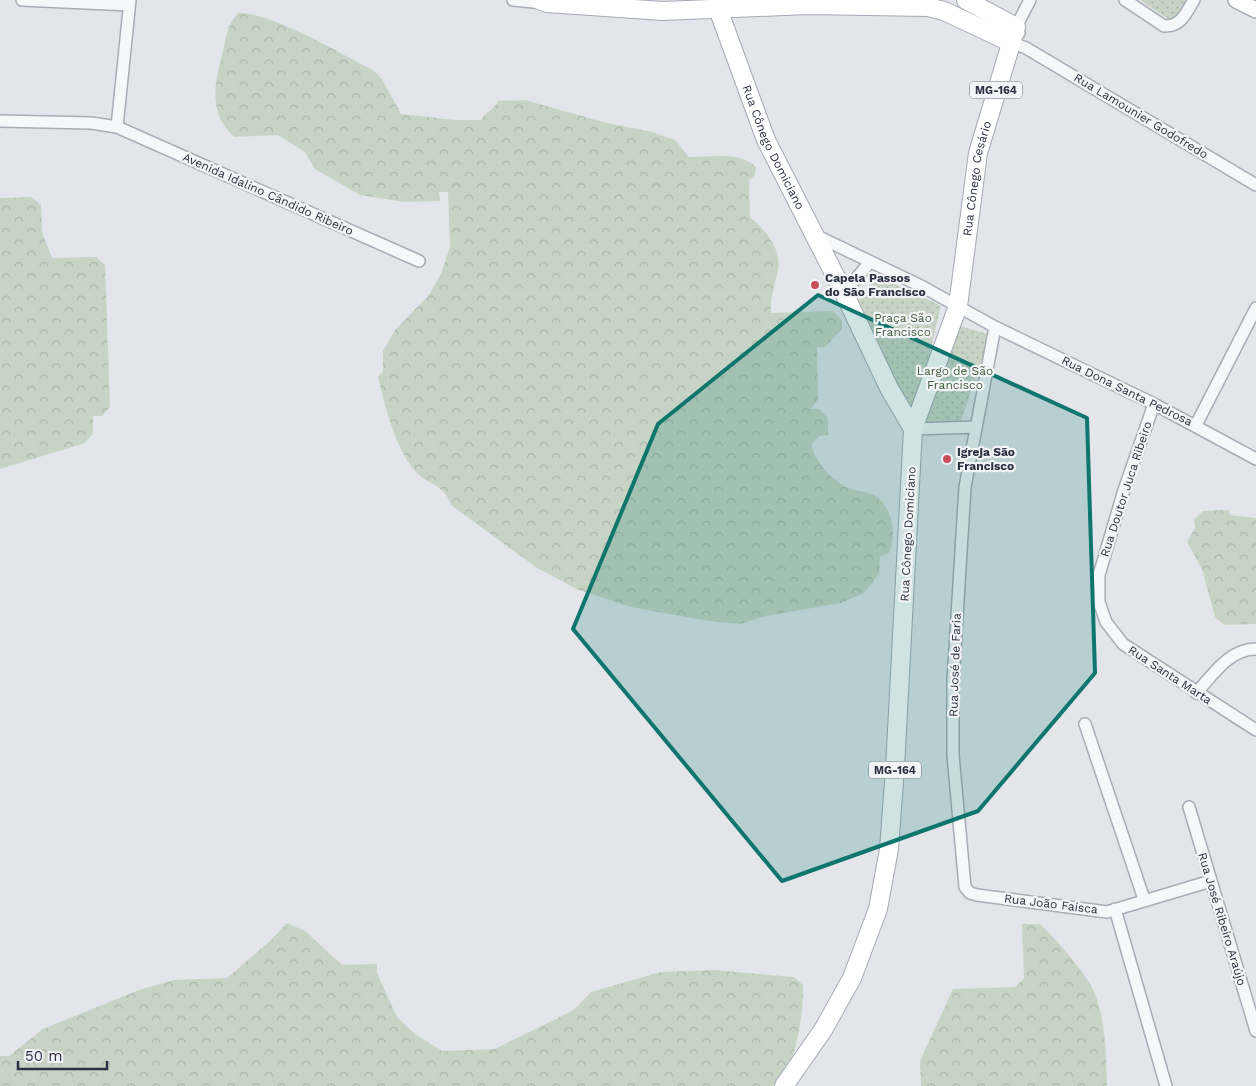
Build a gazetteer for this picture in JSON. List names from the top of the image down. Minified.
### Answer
{"streets":{"main road":["MG-164","Rua Cônego Domiciano","Rua Cônego Cesário"],"street":["Rua Lamounier Godofredo","Avenida Idalino Cândido Ribeiro","Rua Dona Santa Pedrosa","Rua Doutor Juca Ribeiro","Rua José de Faria","Rua Santa Marta","Rua João Faísca","Rua José Ribeiro Araújo"]},"crossings":[["MG-164","Rua Cônego Domiciano"],["MG-164","Rua Cônego Cesário"],["Rua Lamounier Godofredo","Rua Cônego Cesário"],["Rua Dona Santa Pedrosa","Rua Doutor Juca Ribeiro"],["Rua Doutor Juca Ribeiro","Rua Santa Marta"],["Rua José de Faria","Rua João Faísca"],["Rua João Faísca","Rua José Ribeiro Araújo"]],"parks":["Praça São Francisco","Largo de São Francisco"],"places":["Capela Passos do São Francisco","Igreja São Francisco"],"scale_bar":"50 m"}
